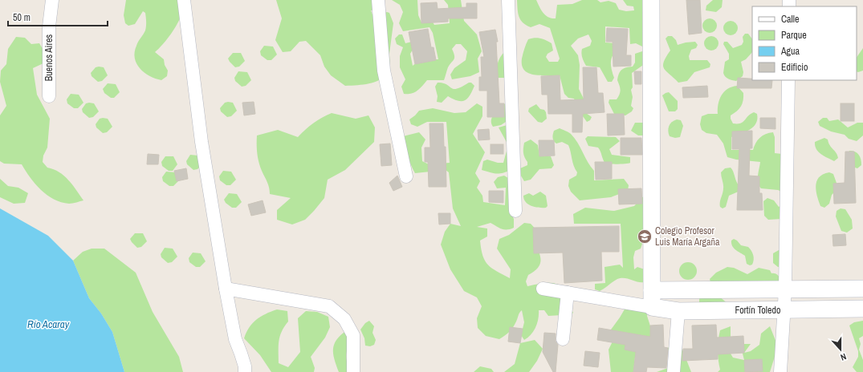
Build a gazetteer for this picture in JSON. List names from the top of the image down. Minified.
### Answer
{"streets":{"street":["Buenos Aires","Fortín Toledo"]},"water":["Río Acaray"],"places":{"school or university":["Colegio Profesor Luis María Argaña"]},"legend":["Calle","Parque","Agua","Edificio"],"scale_bar":"50 m","north":"bottom"}
